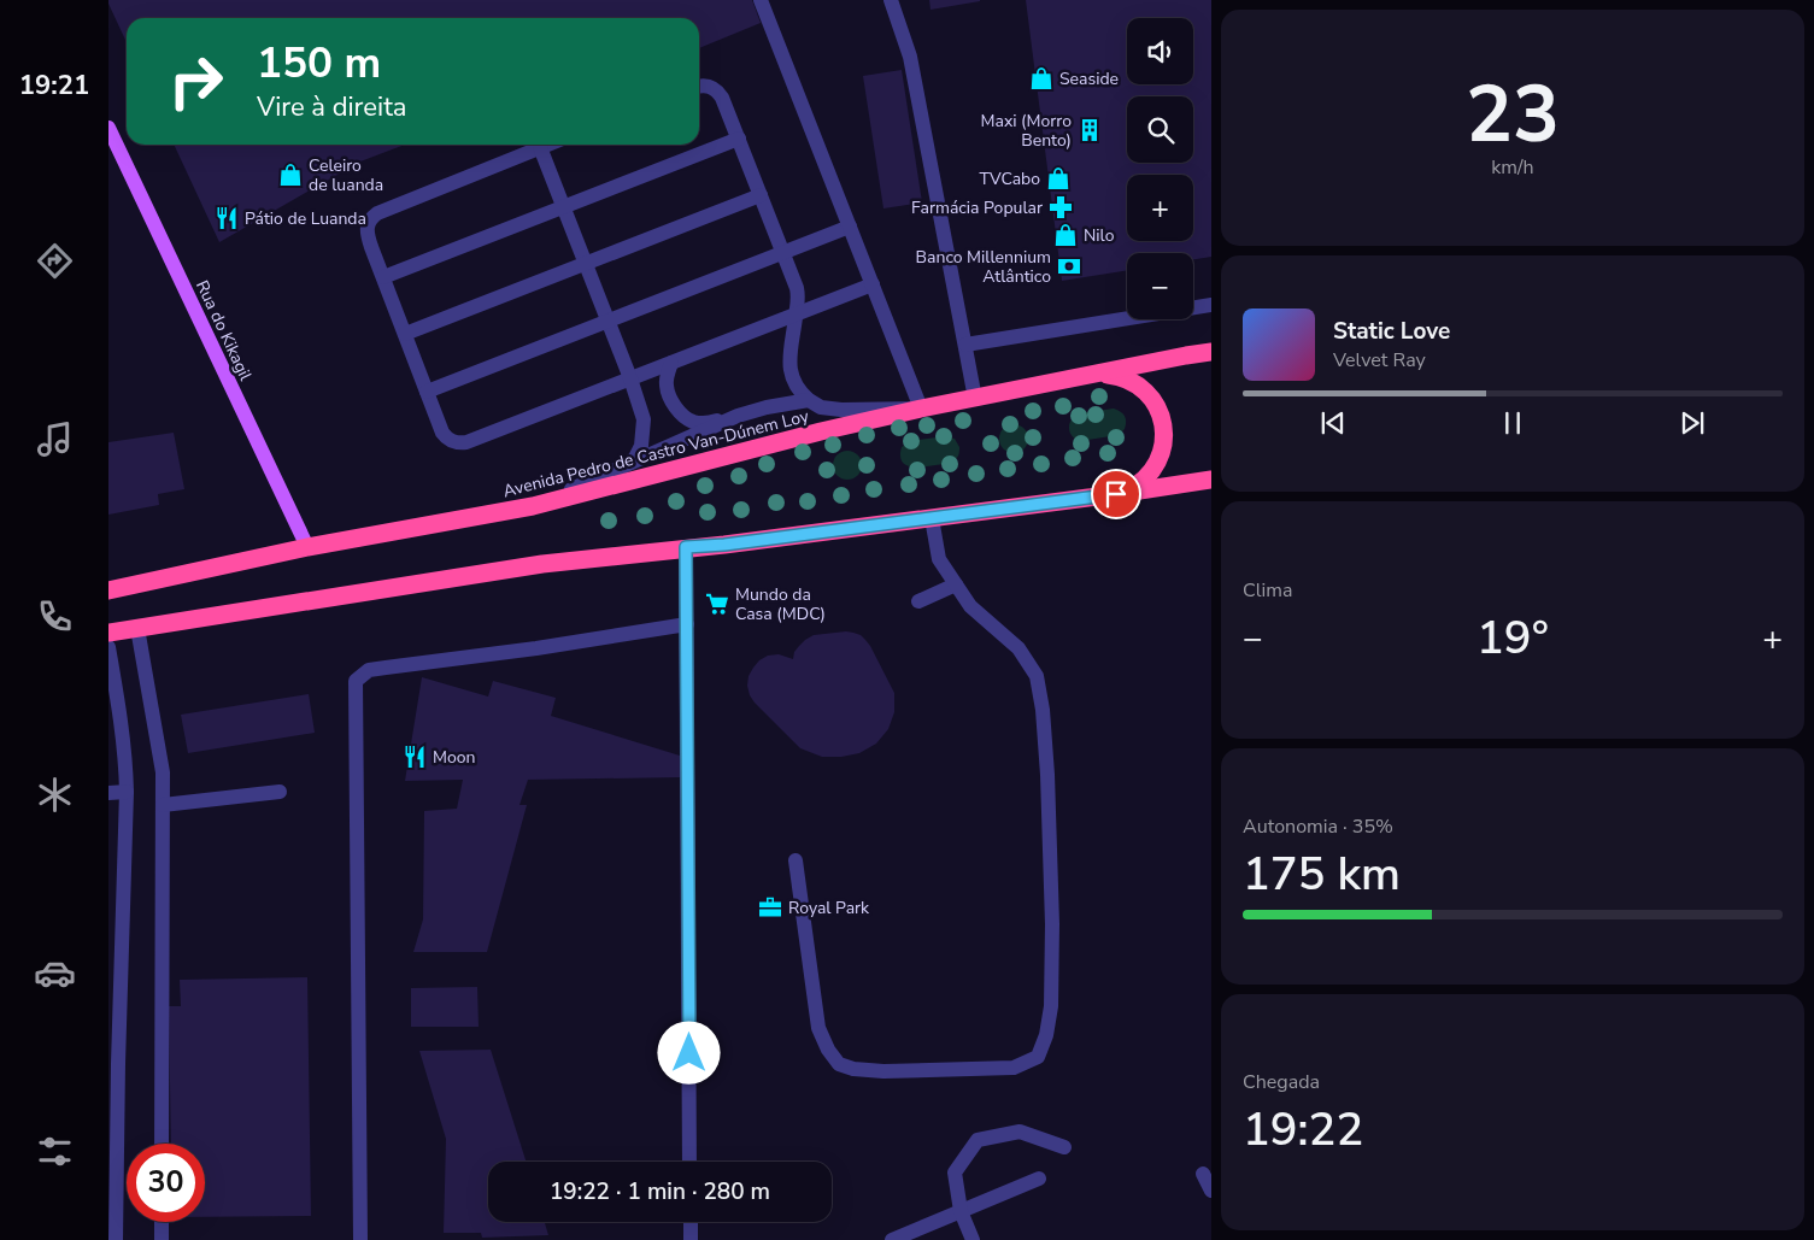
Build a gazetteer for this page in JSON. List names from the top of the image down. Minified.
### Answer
{"streets":{"highway":["Avenida Pedro de Castro Van-Dúnem Loy"],"main road":["Rua do Kikagil"]},"crossings":[["Rua do Kikagil","Avenida Pedro de Castro Van-Dúnem Loy"]],"places":{"shop":["Seaside","Celeiro de luanda","TVCabo","Nilo"],"building":["Maxi (Morro Bento)"],"pharmacy":["Farmácia Popular"],"restaurant":["Pátio de Luanda","Moon"],"bank":["Banco Millennium Atlântico"],"supermarket":["Mundo da Casa (MDC)"],"office":["Royal Park"]},"page":{"tabs":"19:21","tile":[["23","km/h"],"Clima",["Autonomia · 35%","175 km"],["Chegada","19:22"]],"map_buttons":["+","−"],"turn":["150 m","Vire à direita"],"song":["Static Love","Velvet Ray"],"heat":["−","19°","+"],"limit":"30","trip":"19:22 · 1 min · 280 m"}}
